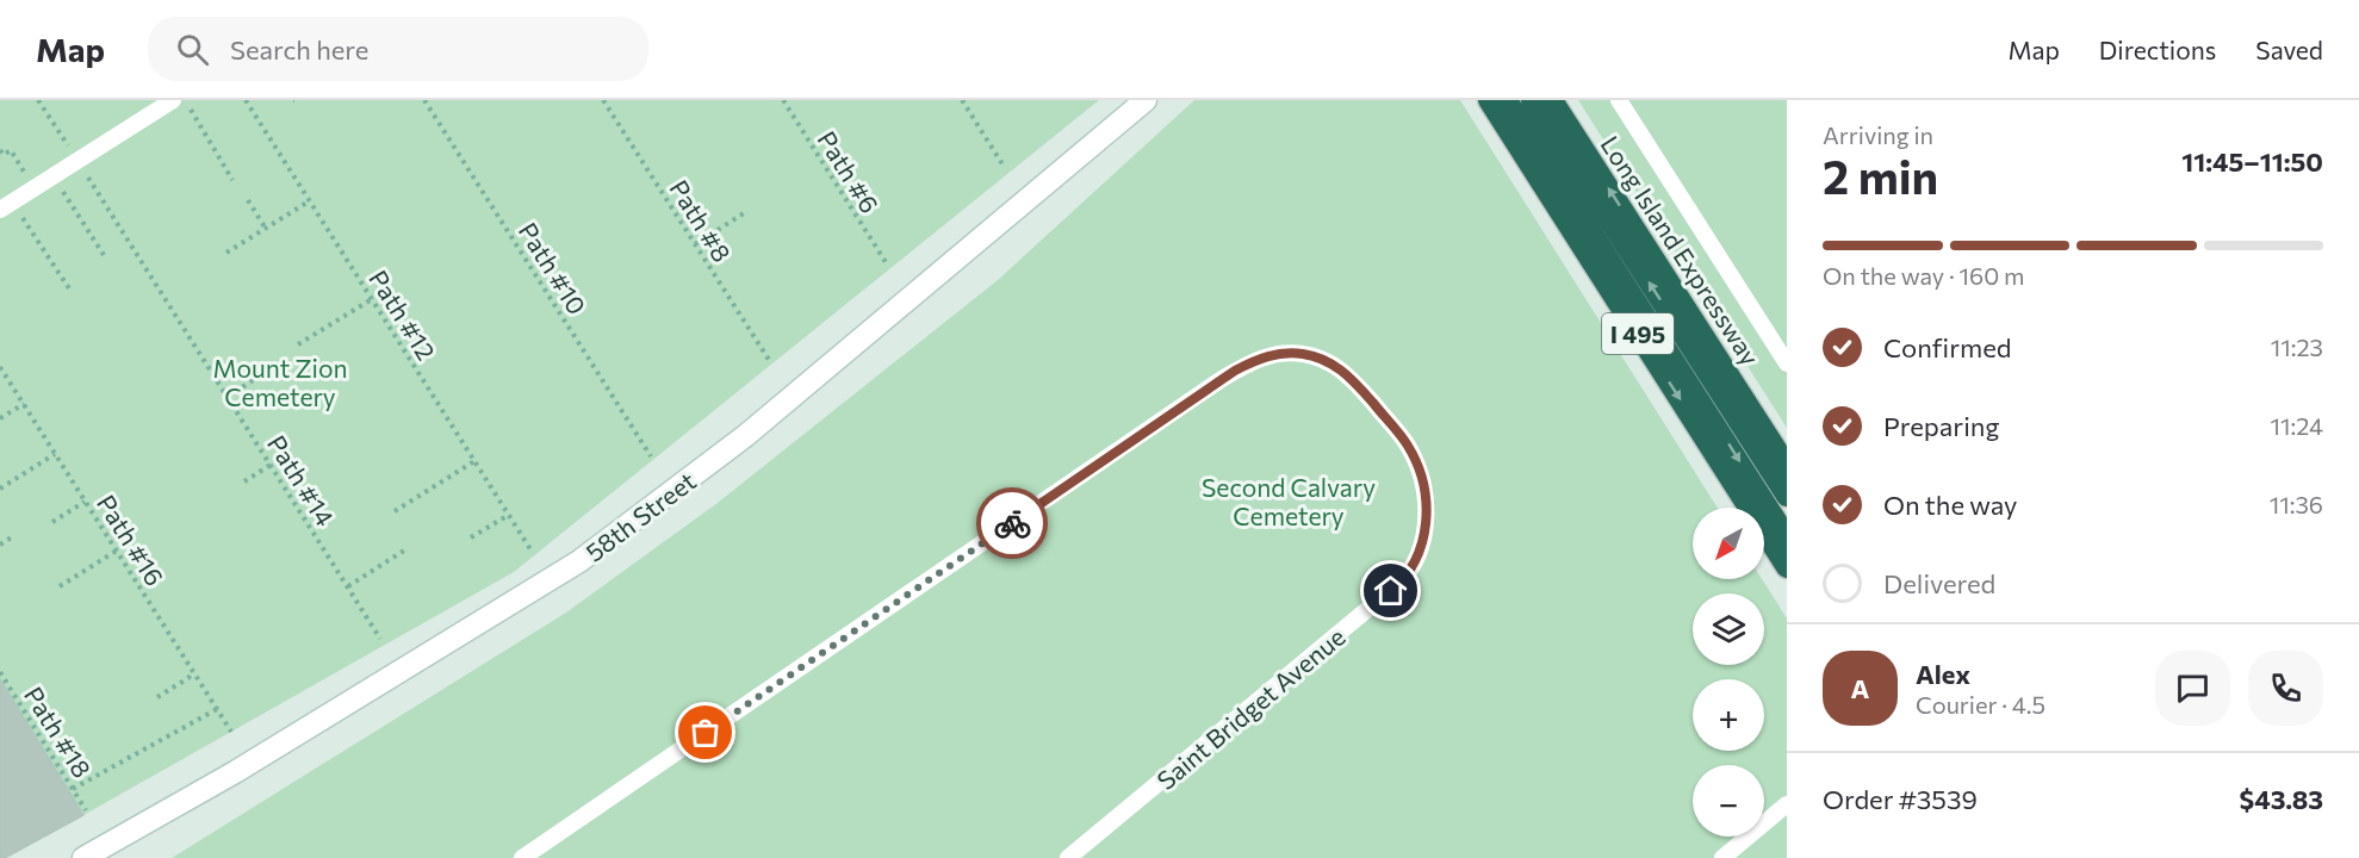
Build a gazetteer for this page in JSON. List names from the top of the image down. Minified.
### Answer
{"streets":{"highway":["Long Island Expressway","I 495"],"main road":["58th Street"],"lane":["Saint Bridget Avenue"],"path":["Path #6","Path #8","Path #10","Path #12","Path #14","Path #16","Path #18"]},"parks":["Mount Zion Cemetery","Second Calvary Cemetery"],"north":"bottom left","page":{"header":"Map","search":"Search here","nav":["Map","Directions","Saved"],"heading":["2 min","Arriving in","11:45–11:50"],"panel":["Alex","Courier · 4.5","Order #3539","$43.83"],"bar":"On the way · 160 m","list":[["Confirmed","11:23"],["Preparing","11:24"],["On the way","11:36"],"Delivered"],"map_buttons":["+","−"],"round":"A"}}
